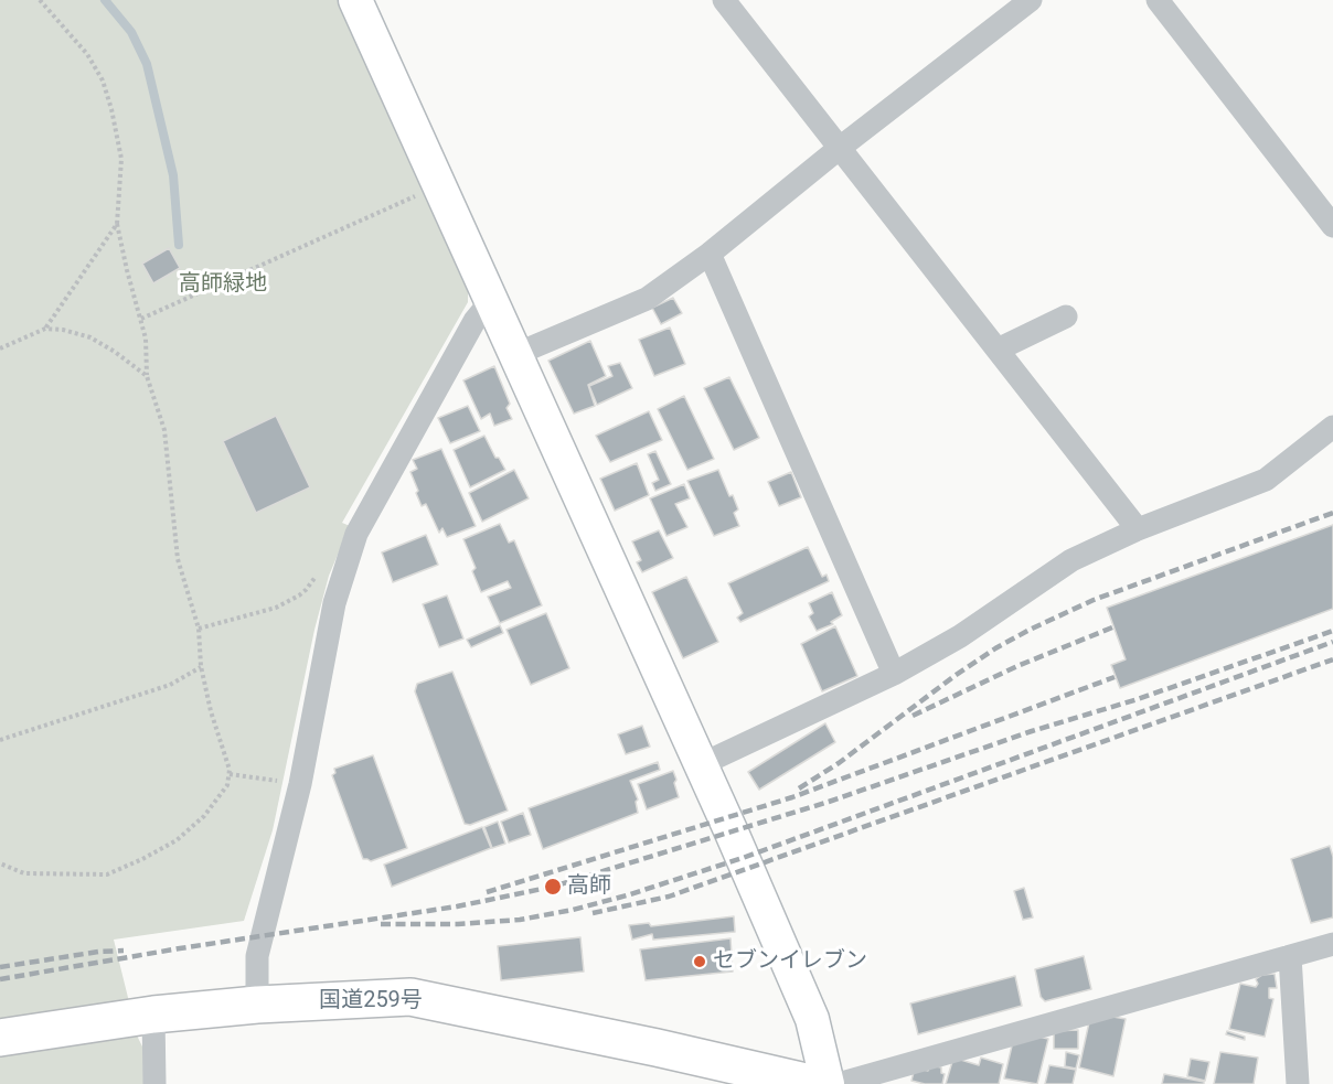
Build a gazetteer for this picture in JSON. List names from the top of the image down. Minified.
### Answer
{"streets":{"highway":["国道259号"]},"parks":["高師緑地"],"places":["高師","セブンイレブン"]}
